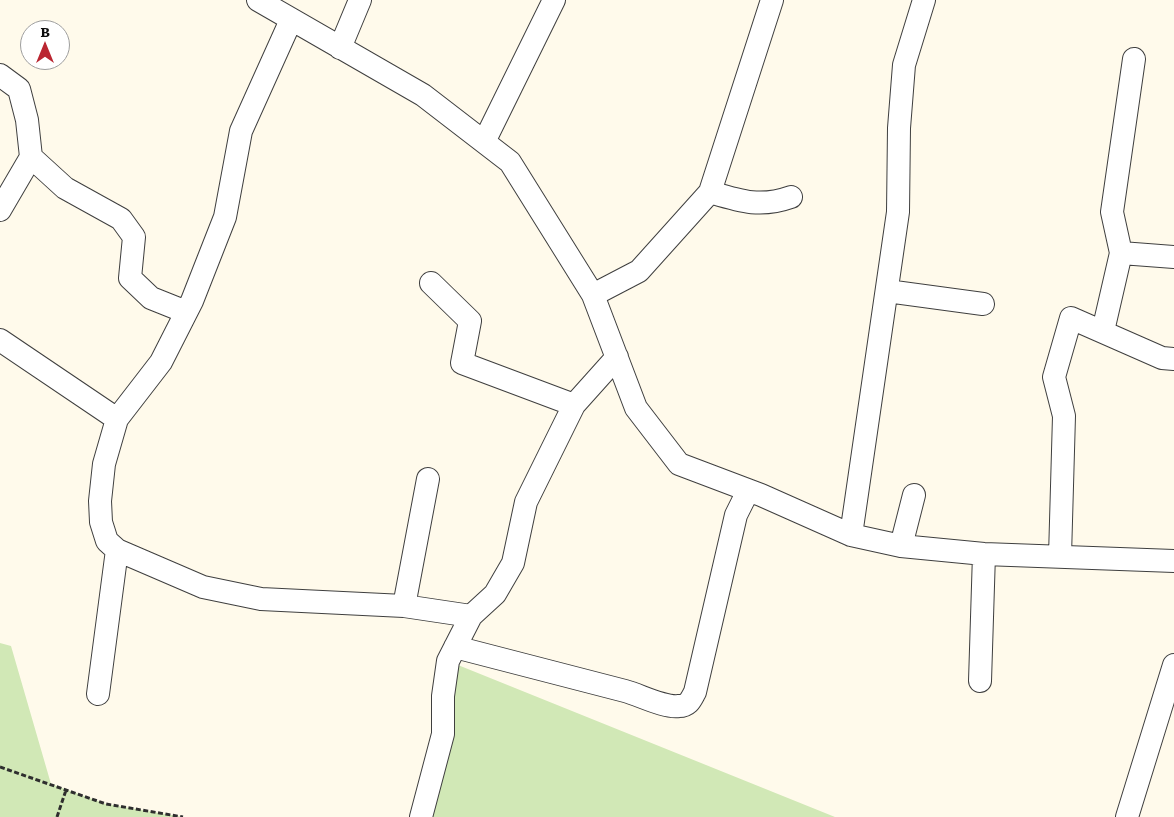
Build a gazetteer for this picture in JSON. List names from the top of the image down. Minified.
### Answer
{"north":"top"}
